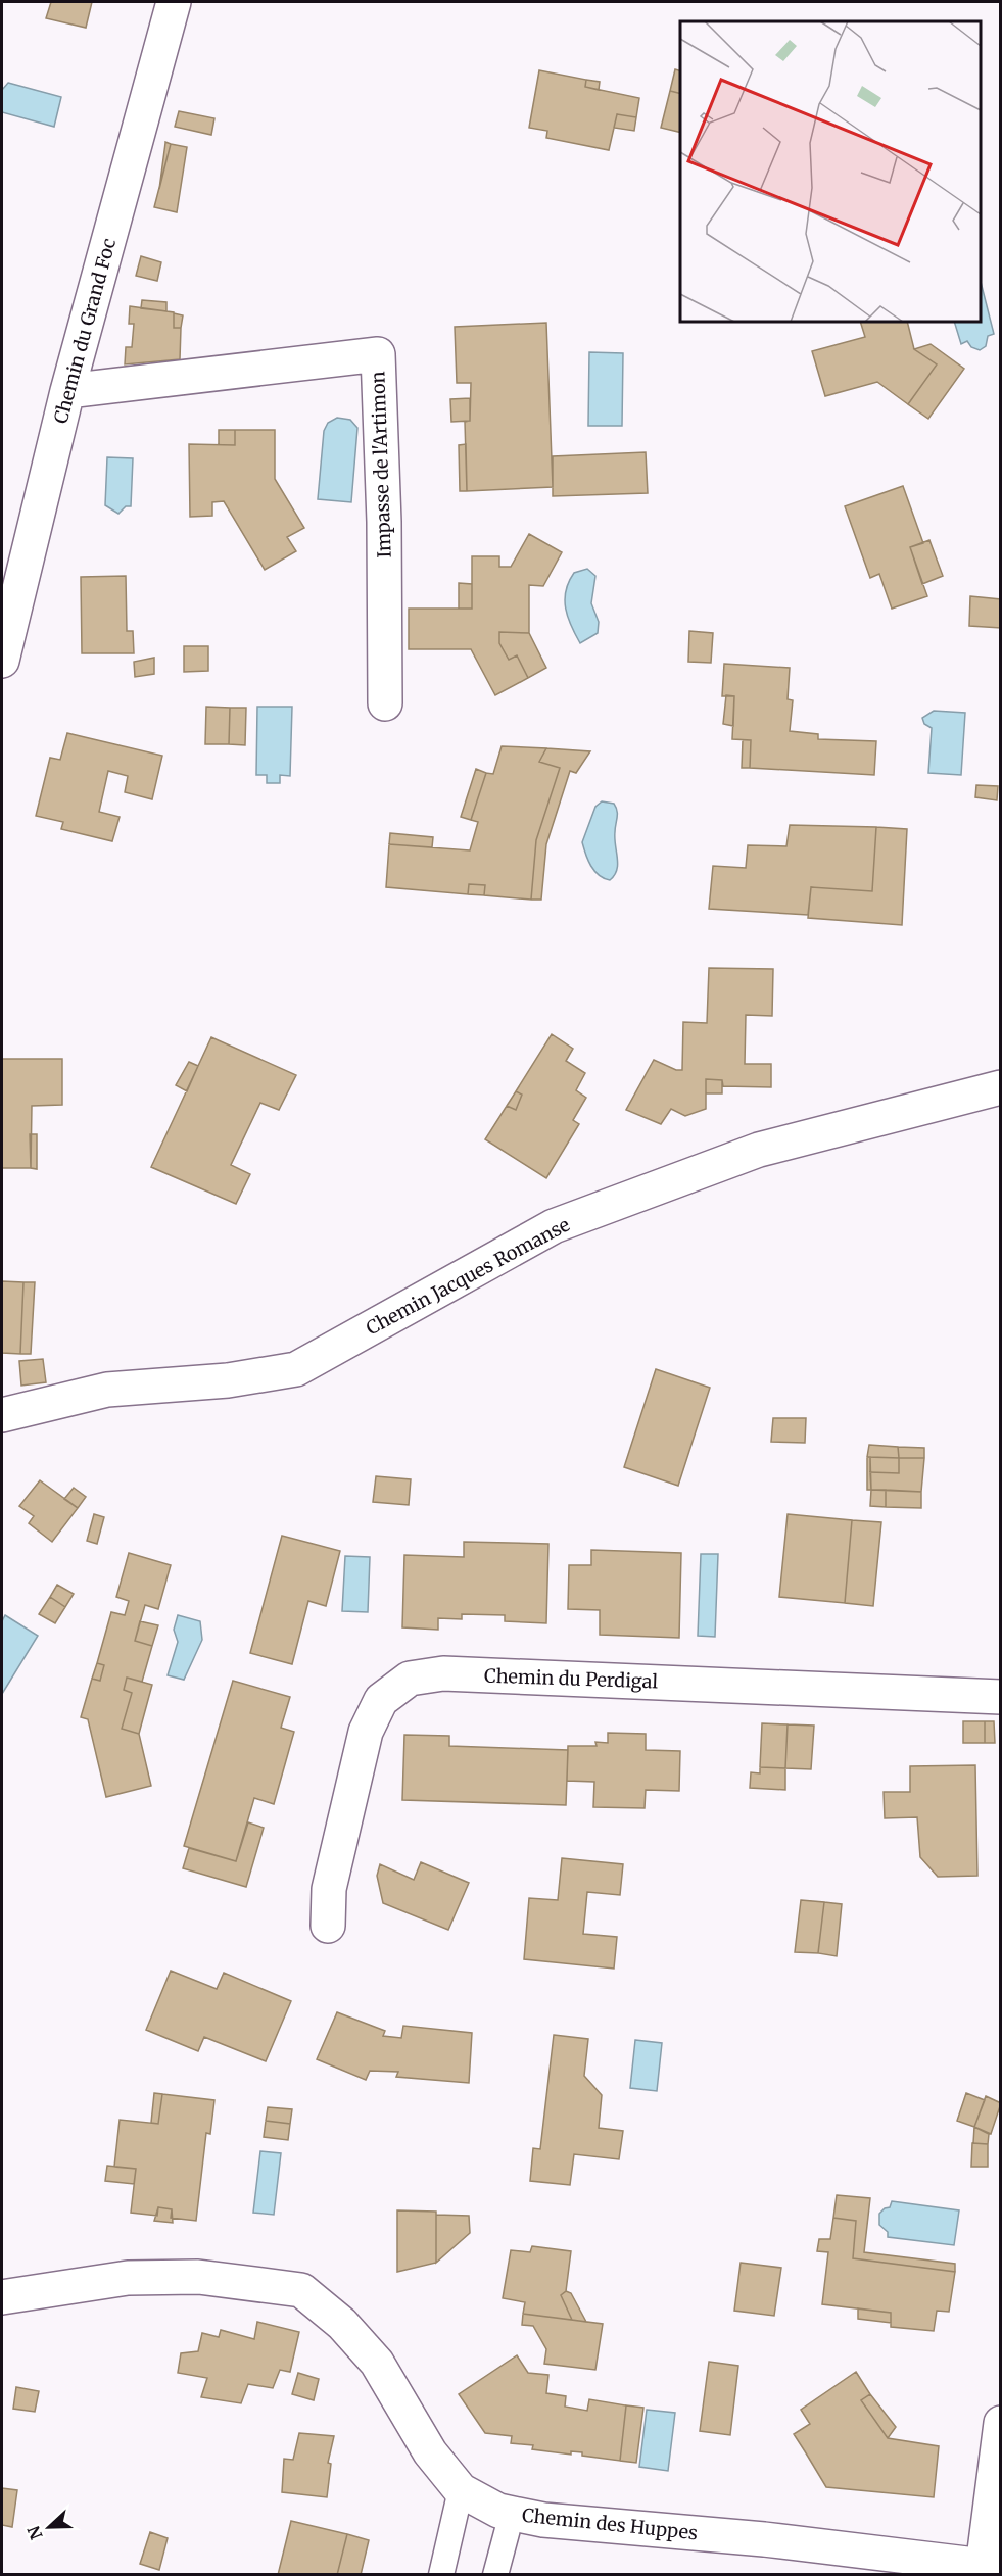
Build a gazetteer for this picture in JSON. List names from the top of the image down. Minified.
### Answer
{"streets":{"street":["Chemin du Grand Foc","Impasse de l'Artimon","Chemin Jacques Romanse","Chemin du Perdigal","Chemin des Huppes"]},"crossings":[["Chemin du Grand Foc","Impasse de l'Artimon"]],"north":"left"}
